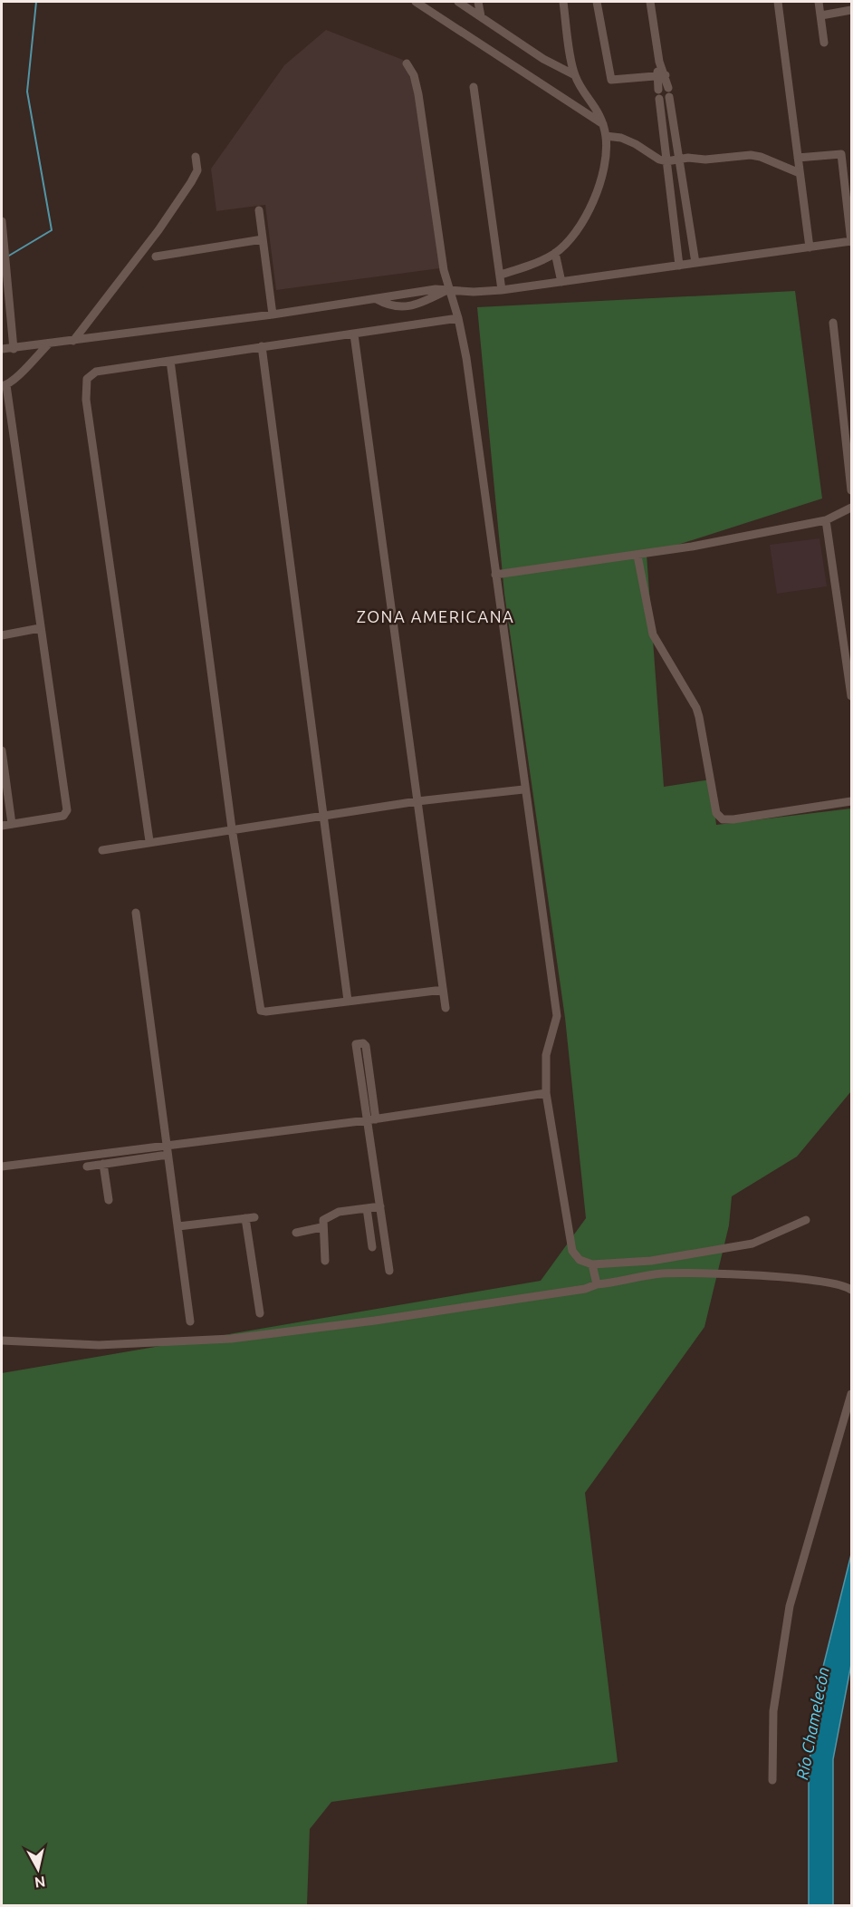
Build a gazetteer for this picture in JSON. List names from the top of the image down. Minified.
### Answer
{"districts":["ZONA AMERICANA"],"water":["Río Chamelecón"],"north":"bottom"}
